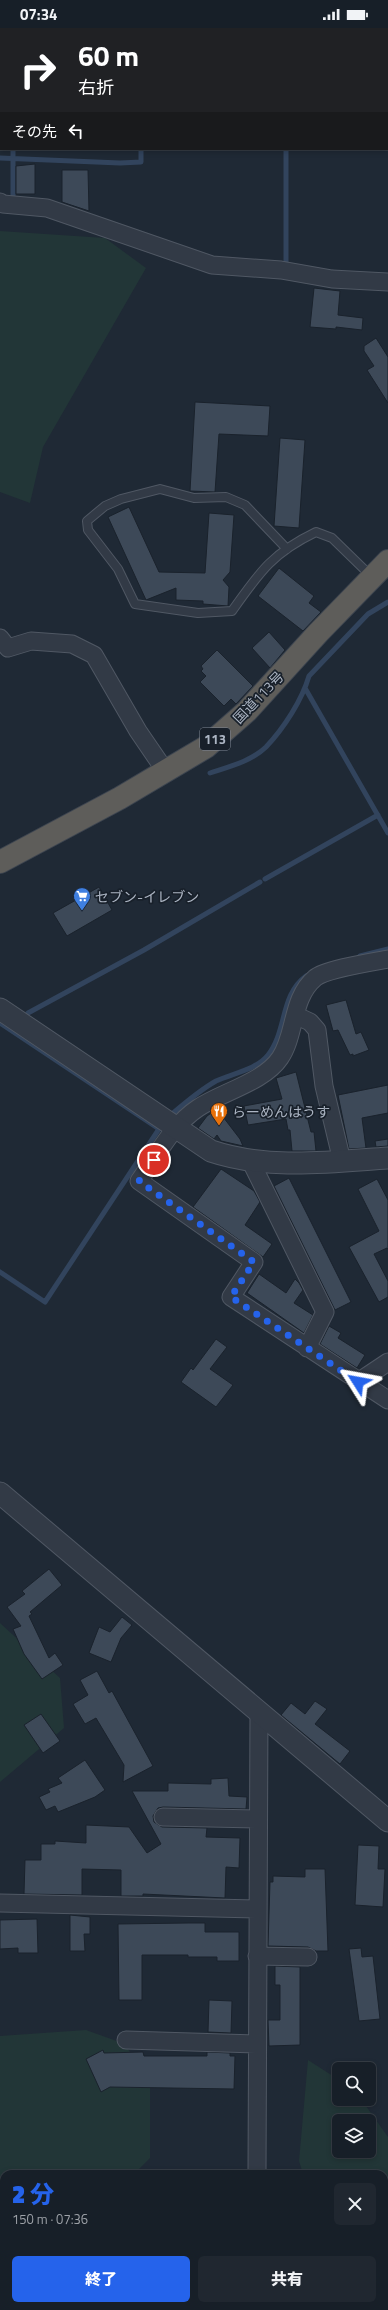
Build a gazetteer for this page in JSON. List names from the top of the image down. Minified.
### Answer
{"streets":{"highway":["国道113号","113"]},"places":{"supermarket":["セブン-イレブン"],"restaurant":["らーめんはうす"]},"page":{"status":"07:34","turn":["60 m","右折"],"then":"その先","heading":["2 分","150 m · 07:36"],"buttons":["終了","共有"]}}
